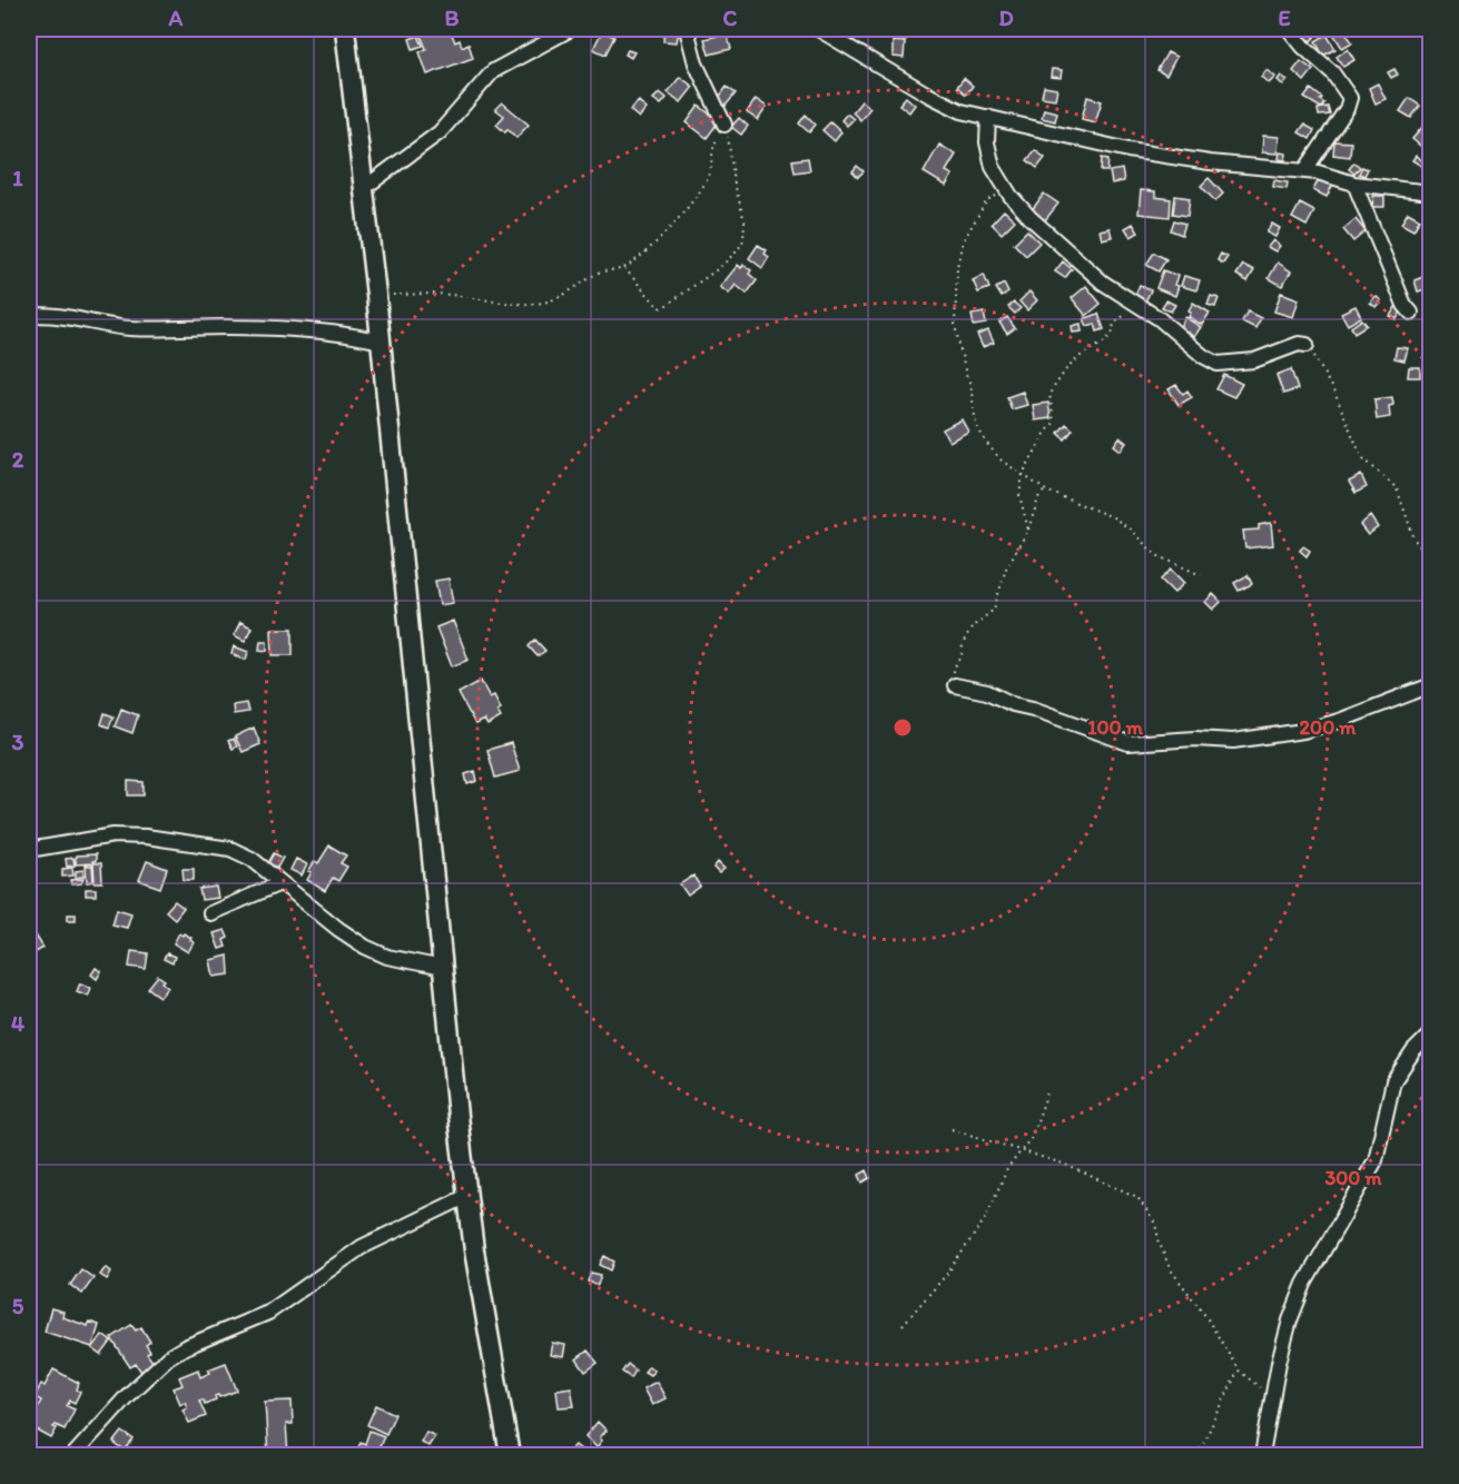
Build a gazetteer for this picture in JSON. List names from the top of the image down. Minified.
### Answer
{"grid":{"columns":["A","B","C","D","E"],"rows":["1","2","3","4","5"]},"rings":["100 m","200 m","300 m"]}
